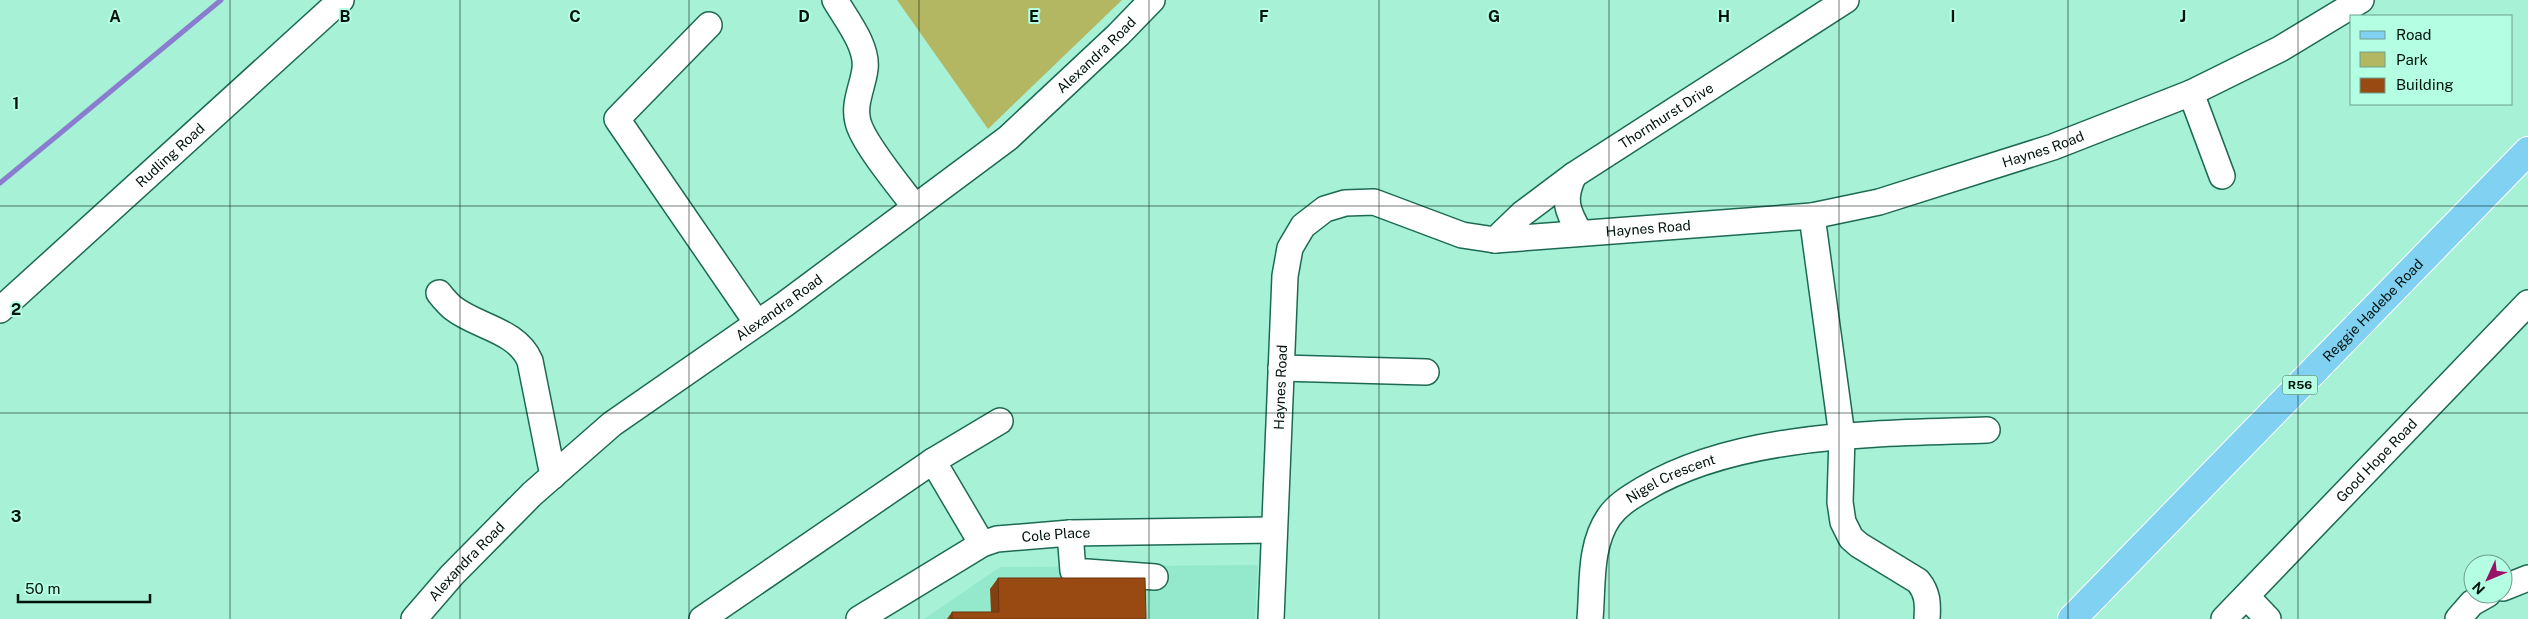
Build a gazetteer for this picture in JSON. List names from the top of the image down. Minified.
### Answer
{"streets":{"main road":["Reggie Hadebe Road","R56"],"street":["Alexandra Road","Thornhurst Drive","Haynes Road","Rudling Road","Good Hope Road","Nigel Crescent","Cole Place"]},"crossings":[["Thornhurst Drive","Haynes Road"],["Haynes Road","Cole Place"]],"legend":["Road","Park","Building"],"scale_bar":"50 m","north":"bottom left","grid":{"columns":["A","B","C","D","E","F","G","H","I","J"],"rows":["1","2","3"]}}
